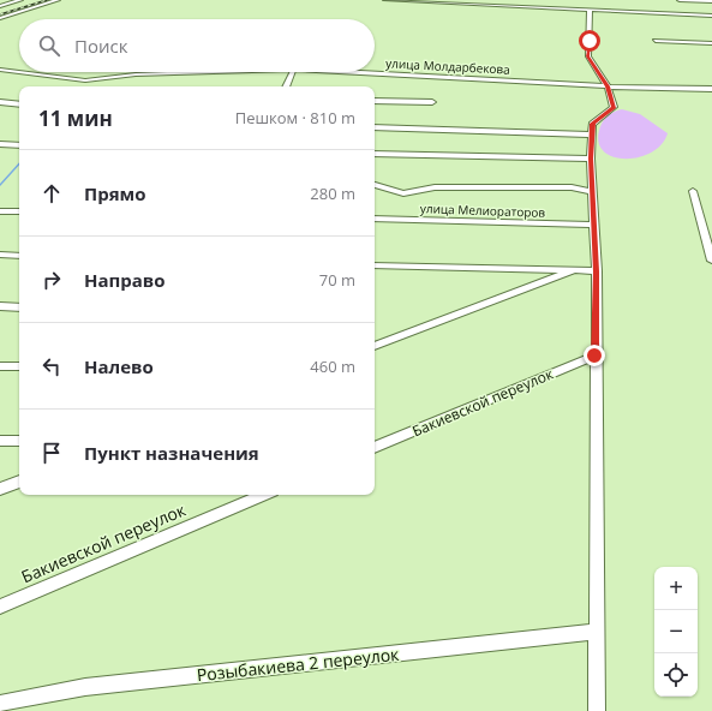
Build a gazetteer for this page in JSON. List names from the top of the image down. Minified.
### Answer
{"streets":{"street":["улица Молдарбекова","улица Мелиораторов","Бакиевской переулок","Розыбакиева 2 переулок"]},"page":{"search":"Поиск","heading":["11 мин","Пешком · 810 m"],"list":[["Прямо","280 m"],["Направо","70 m"],["Налево","460 m"],"Пункт назначения"],"map_buttons":["+","−"]}}
